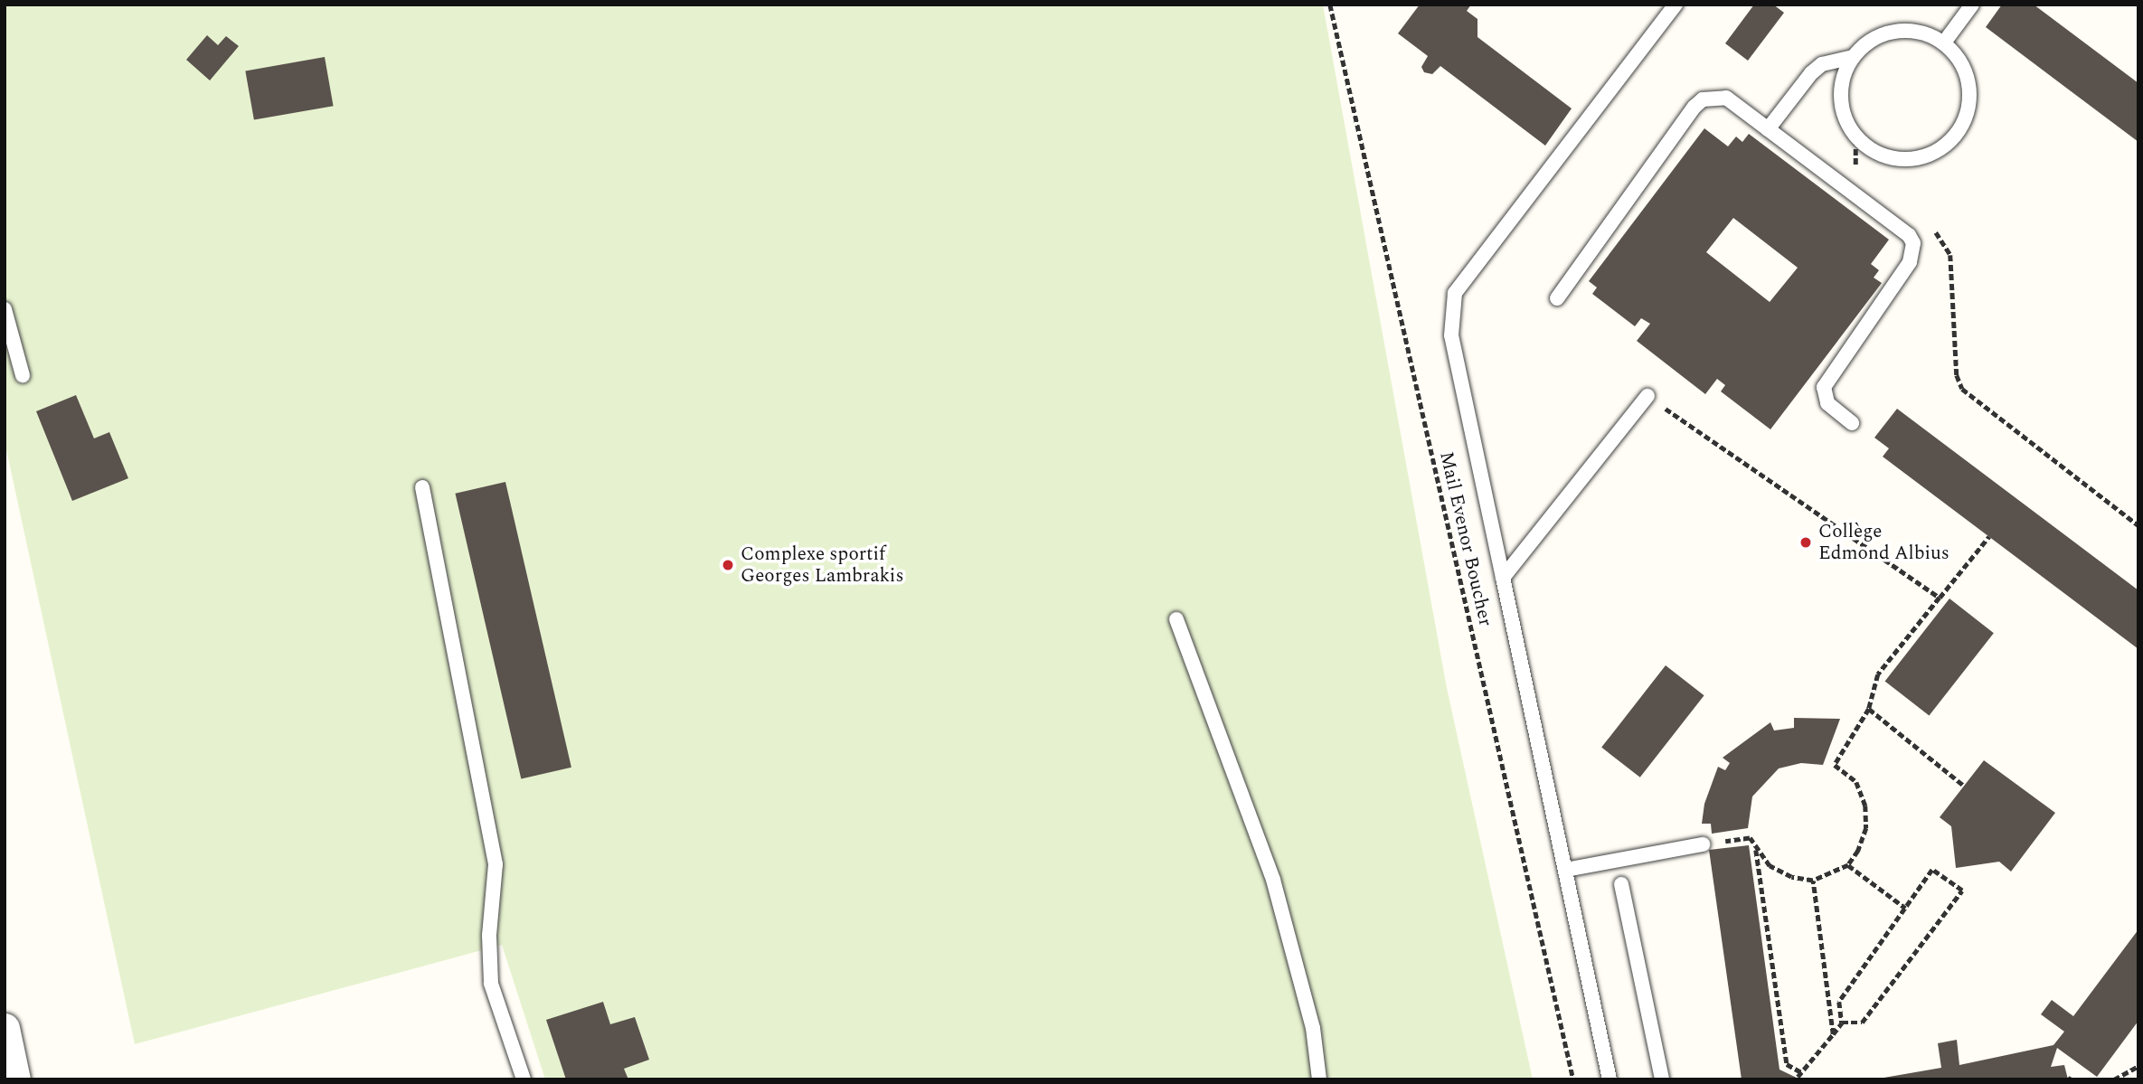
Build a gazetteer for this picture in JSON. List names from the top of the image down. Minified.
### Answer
{"streets":{"path":["Mail Evenor Boucher"]},"places":["Collège Edmond Albius","Complexe sportif Georges Lambrakis"]}
